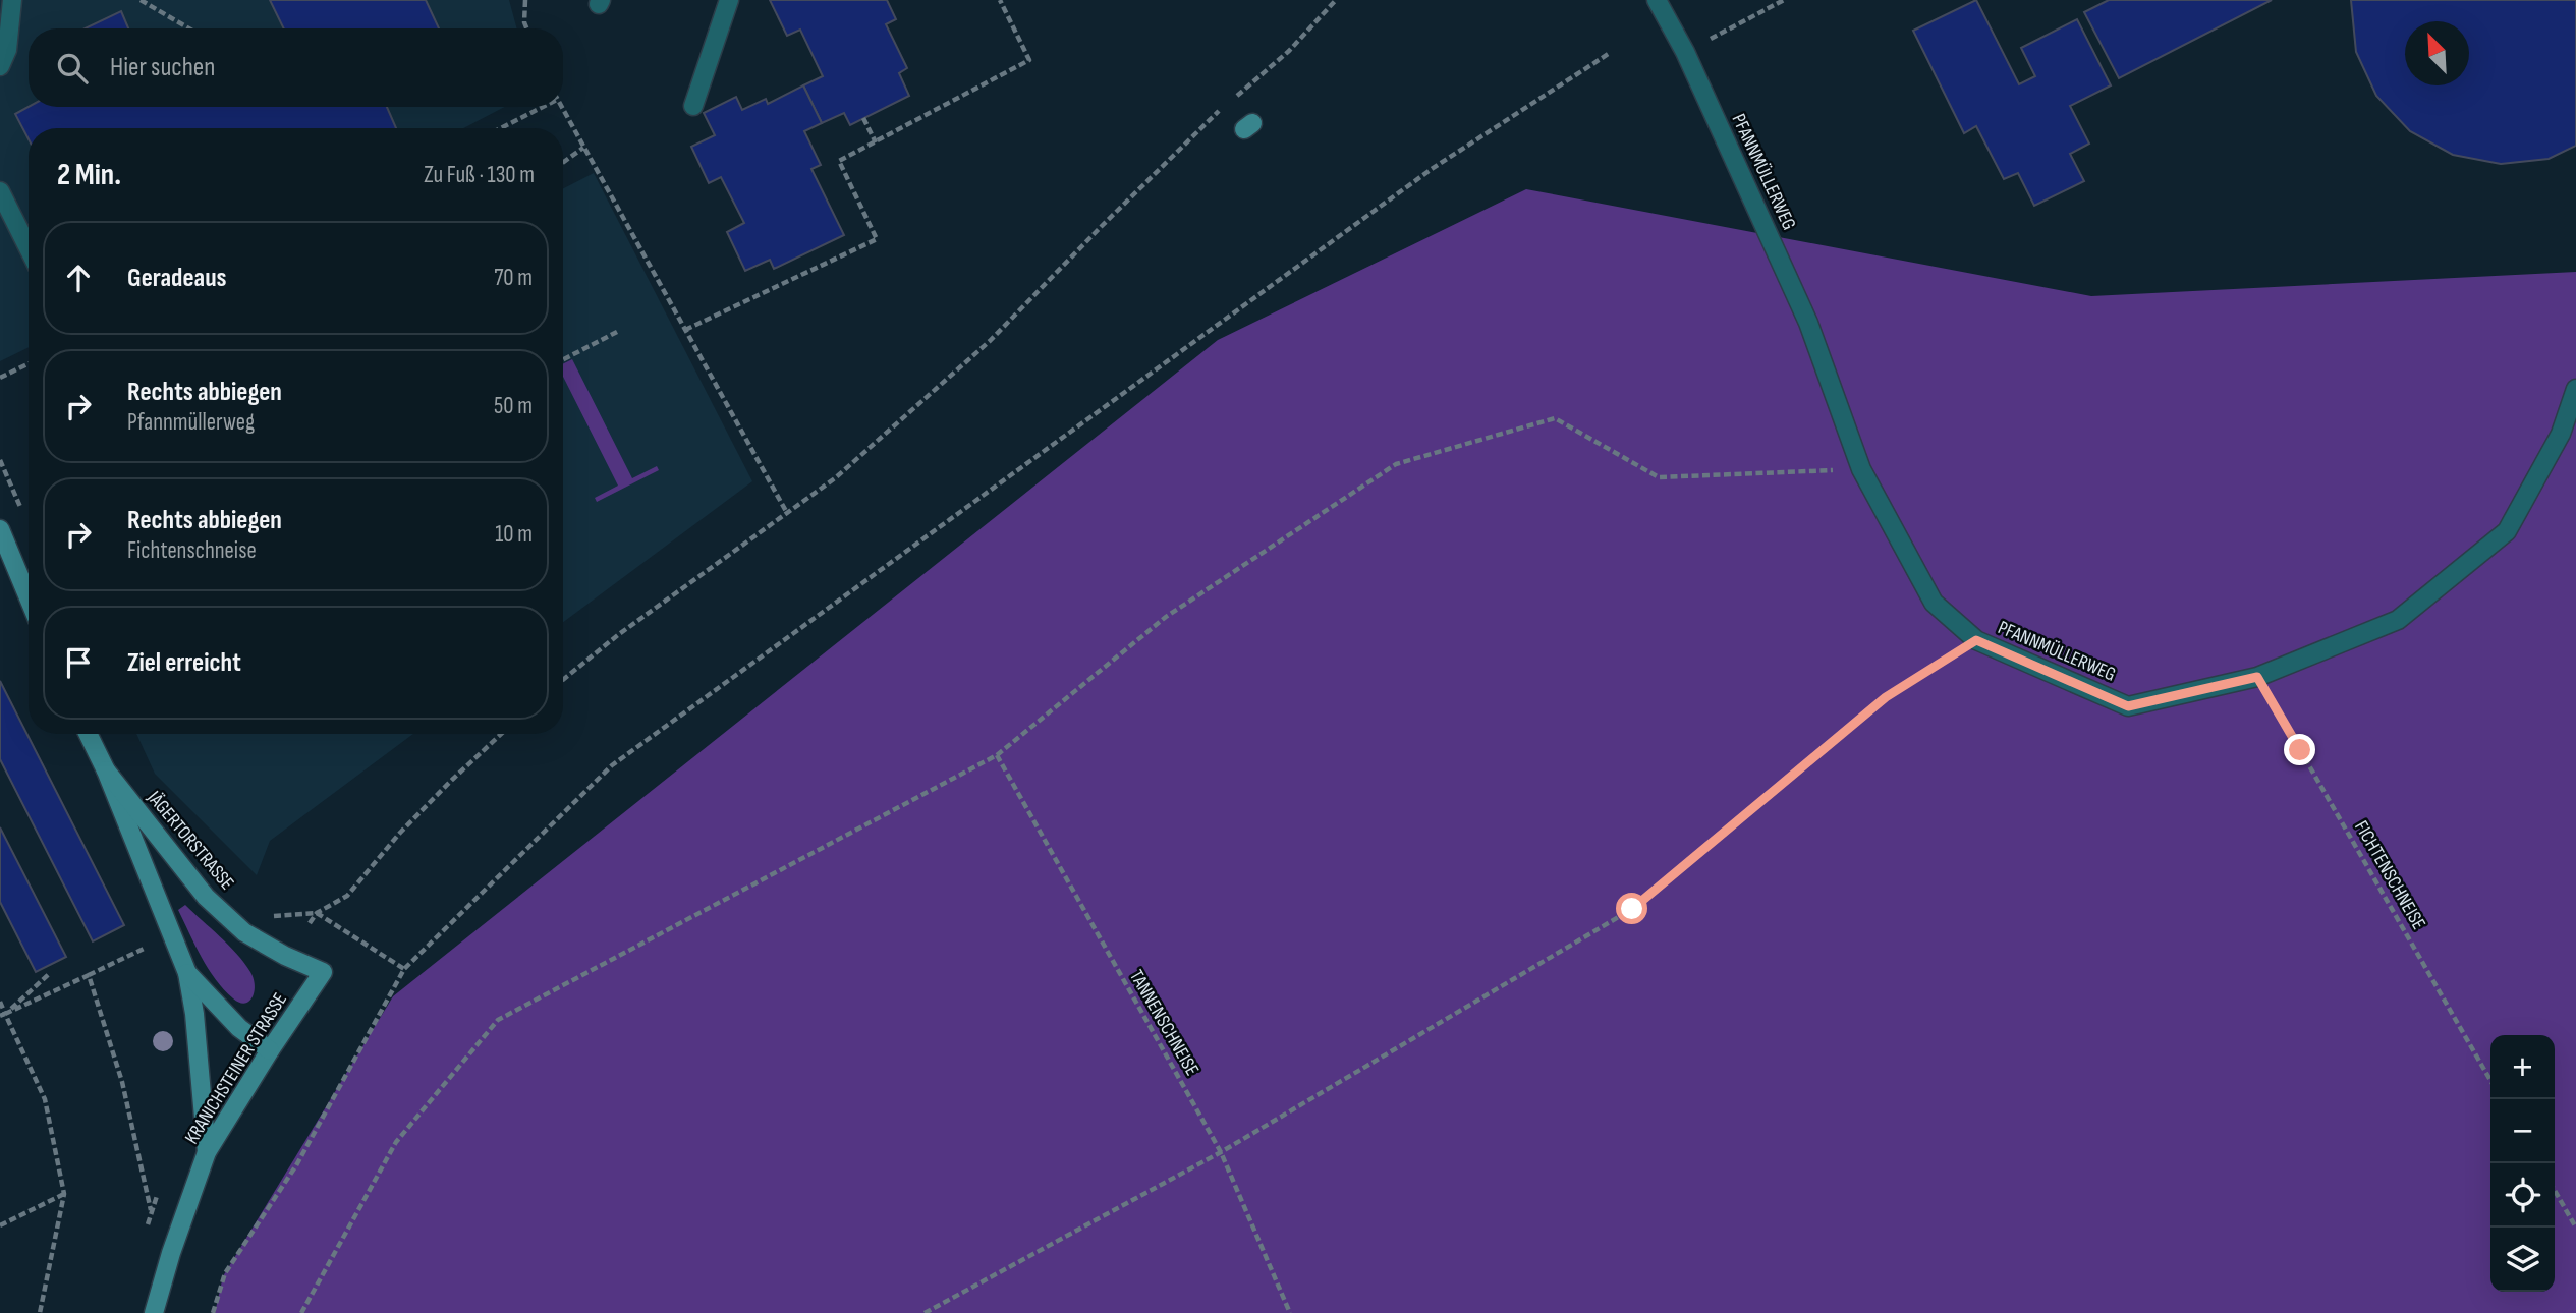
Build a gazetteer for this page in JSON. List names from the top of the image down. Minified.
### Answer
{"streets":{"street":["PFANNMÜLLERWEG","JÄGERTORSTRASSE","KRANICHSTEINER STRASSE"],"path":["FICHTENSCHNEISE","TANNENSCHNEISE"]},"crossings":[["PFANNMÜLLERWEG","FICHTENSCHNEISE"],["JÄGERTORSTRASSE","KRANICHSTEINER STRASSE"]],"north":"top left","page":{"search":"Hier suchen","heading":["2 Min.","Zu Fuß · 130 m"],"list":[["Geradeaus","70 m"],["Rechts abbiegen","Pfannmüllerweg","50 m"],["Rechts abbiegen","Fichtenschneise","10 m"],"Ziel erreicht"],"map_buttons":["+","−"]}}
